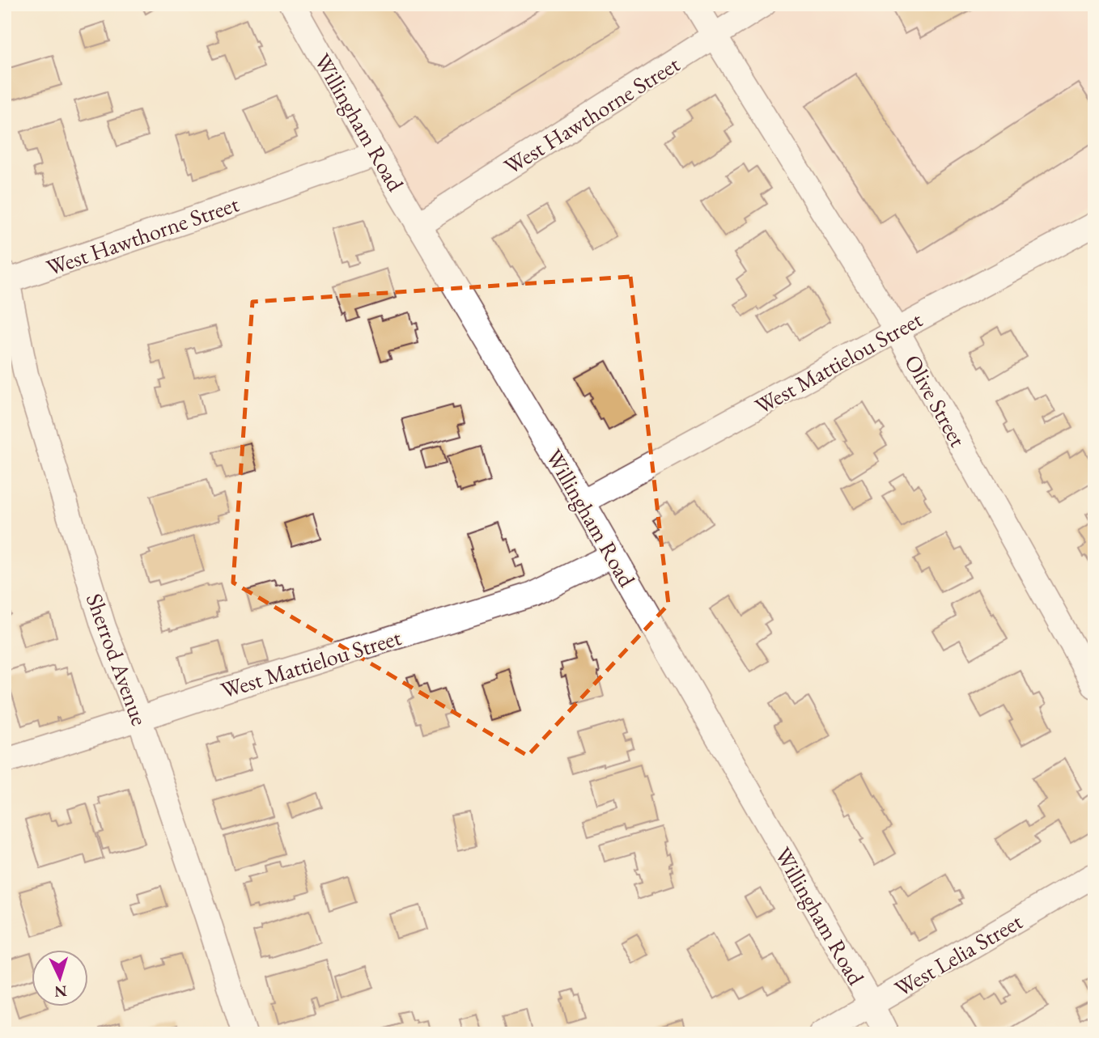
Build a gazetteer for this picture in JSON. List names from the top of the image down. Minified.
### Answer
{"streets":{"street":["West Hawthorne Street","Willingham Road","West Mattielou Street","Olive Street","Sherrod Avenue","West Lelia Street"]},"crossings":[["West Hawthorne Street","Willingham Road"],["West Hawthorne Street","Olive Street"],["West Hawthorne Street","Sherrod Avenue"],["Willingham Road","West Mattielou Street"],["Willingham Road","West Lelia Street"],["West Mattielou Street","Olive Street"],["West Mattielou Street","Sherrod Avenue"]],"north":"bottom"}
